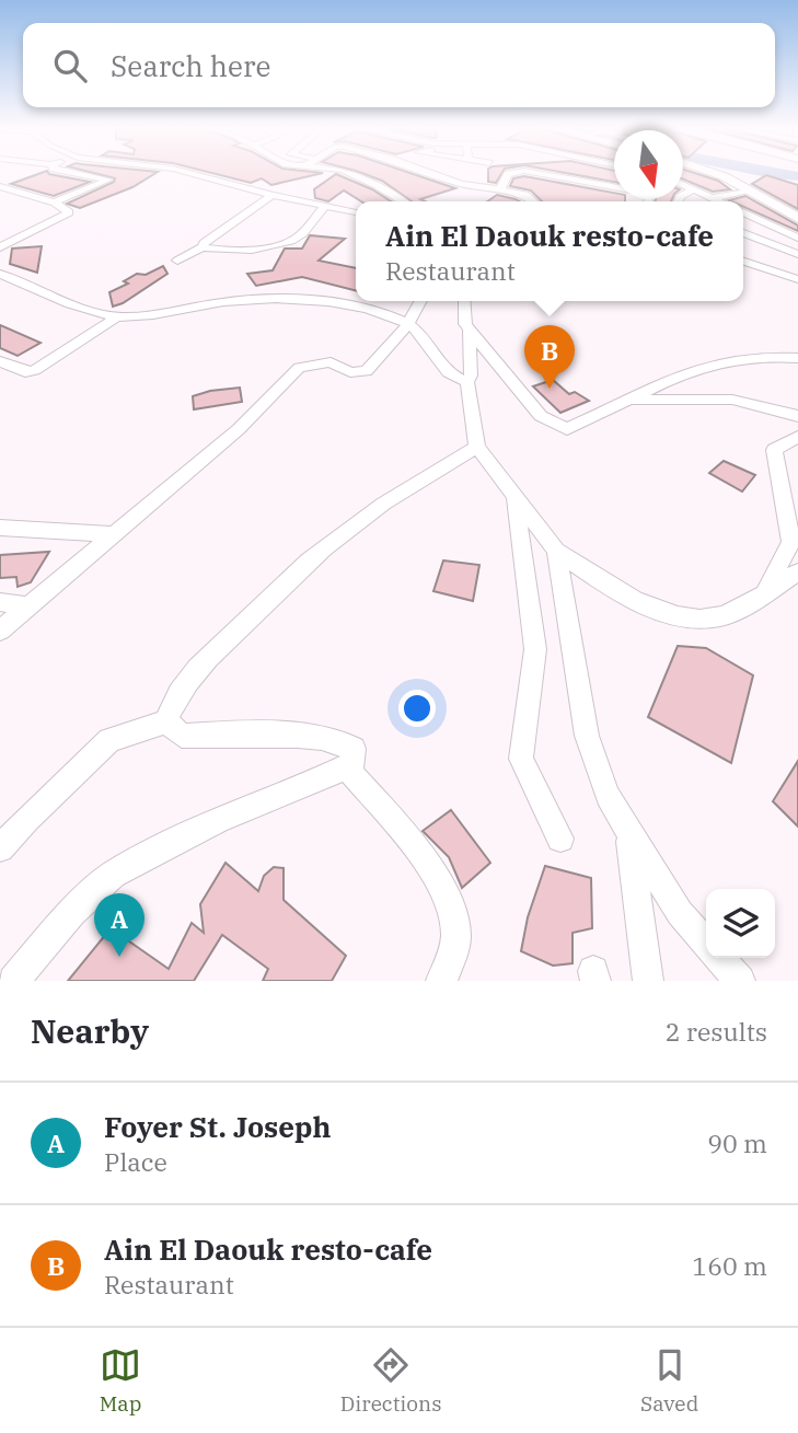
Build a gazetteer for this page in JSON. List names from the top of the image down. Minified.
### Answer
{"north":"bottom","page":{"search":"Search here","popup":["Ain El Daouk resto-cafe","Restaurant"],"pins":["B","A"],"heading":["Nearby","2 results"],"list":[{"mark":"A","name":"Foyer St. Joseph","note":"Place","value":"90 m"},{"mark":"B","name":"Ain El Daouk resto-cafe","note":"Restaurant","value":"160 m"}],"nav":["Map","Directions","Saved"]}}
